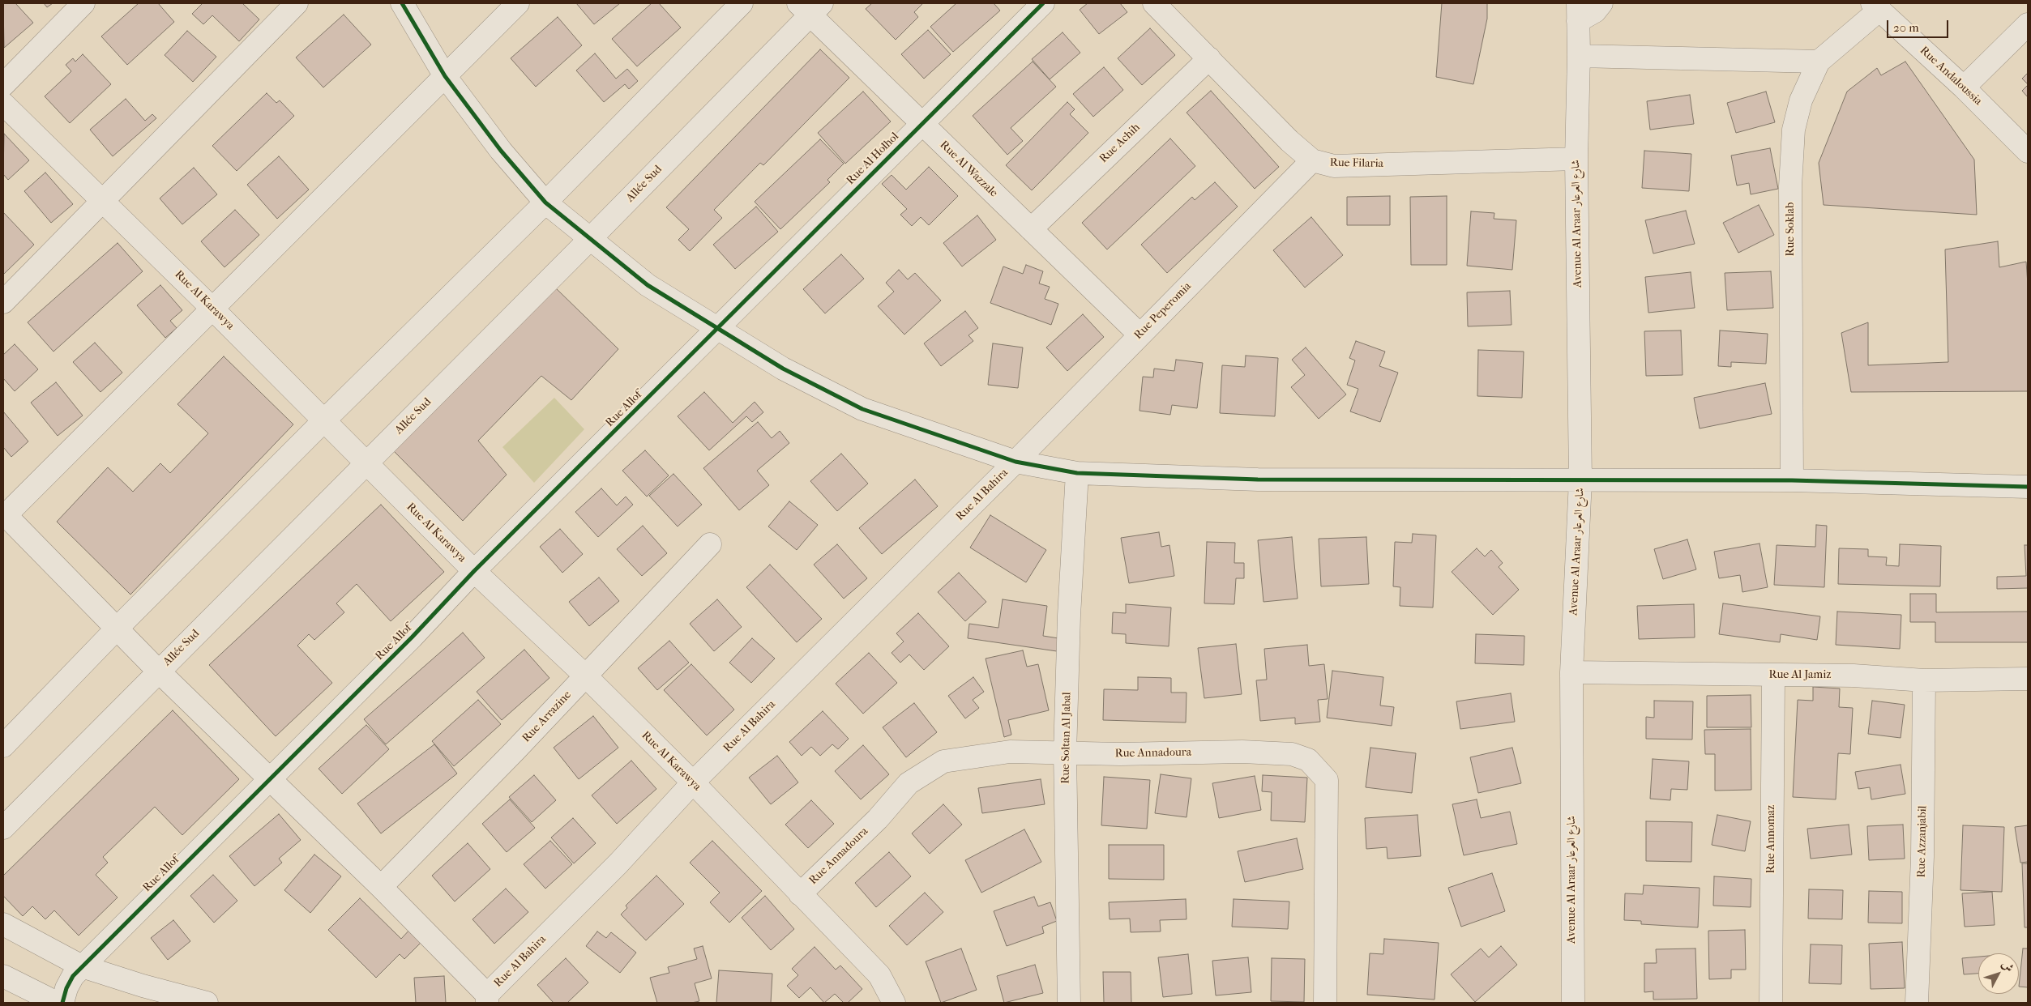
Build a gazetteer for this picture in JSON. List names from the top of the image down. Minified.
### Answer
{"streets":{"street":["Rue Andaloussia","Rue Achih","Rue Al Holhol","Rue Filaria","Rue Al Wazzale","Allée Sud","Avenue Al Araar شارع العرعار","Rue Soklab","Rue Al Karawya","Rue Peperomia","Rue Allof","Rue Al Bahira","Rue Al Jamiz","Rue Arrazine","Rue Soltan Al Jabal","Rue Annadoura","Rue Annomaz","Rue Azzanjabil"]},"crossings":[["Rue Andaloussia","Rue Soklab"],["Rue Achih","Rue Filaria"],["Rue Achih","Rue Al Wazzale"],["Rue Al Holhol","Rue Al Wazzale"],["Rue Al Holhol","Rue Allof"],["Rue Filaria","Avenue Al Araar شارع العرعار"],["Rue Filaria","Rue Peperomia"],["Rue Al Wazzale","Allée Sud"],["Rue Al Wazzale","Rue Peperomia"],["Allée Sud","Rue Al Karawya"],["Avenue Al Araar شارع العرعار","Rue Al Jamiz"],["Rue Al Karawya","Rue Allof"],["Rue Al Karawya","Rue Al Bahira"],["Rue Al Karawya","Rue Arrazine"],["Rue Al Karawya","Rue Annadoura"],["Rue Peperomia","Rue Al Bahira"],["Rue Al Jamiz","Rue Annomaz"],["Rue Al Jamiz","Rue Azzanjabil"],["Rue Soltan Al Jabal","Rue Annadoura"]],"scale_bar":"20 m","north":"top right"}
